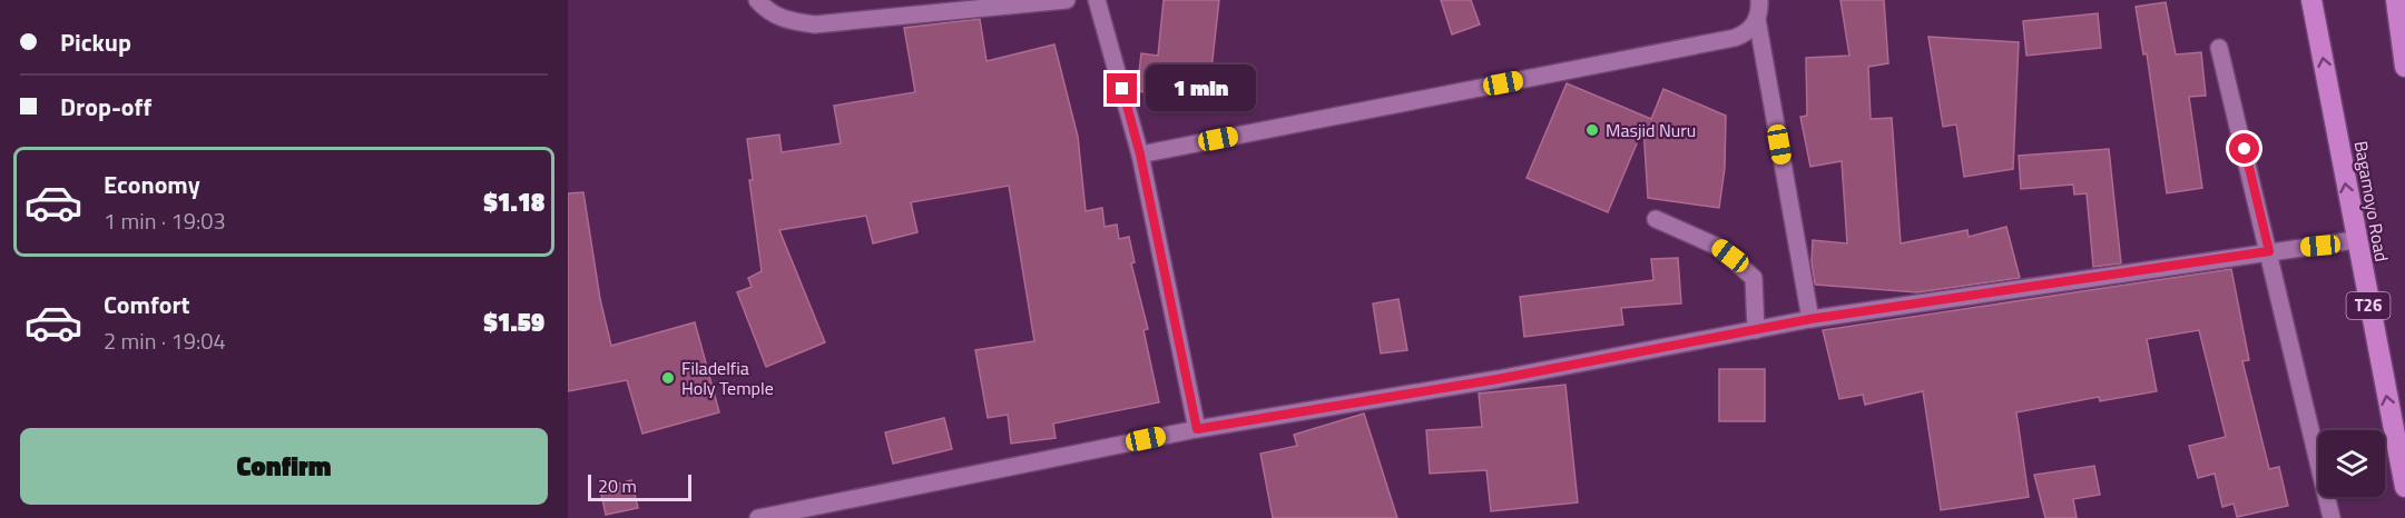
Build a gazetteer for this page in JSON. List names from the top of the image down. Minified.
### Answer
{"streets":{"highway":["Bagamoyo Road","T26"]},"one_way":["Bagamoyo Road"],"places":["Masjid Nuru","Filadelfia Holy Temple"],"scale_bar":"20 m","page":{"banner":["Pickup","Drop-off"],"bubble":"1 min","list":[{"name":"Economy","note":"1 min · 19:03","value":"$1.18"},{"name":"Comfort","note":"2 min · 19:04","value":"$1.59"}],"buttons":"Confirm","scale":"20 m"}}
